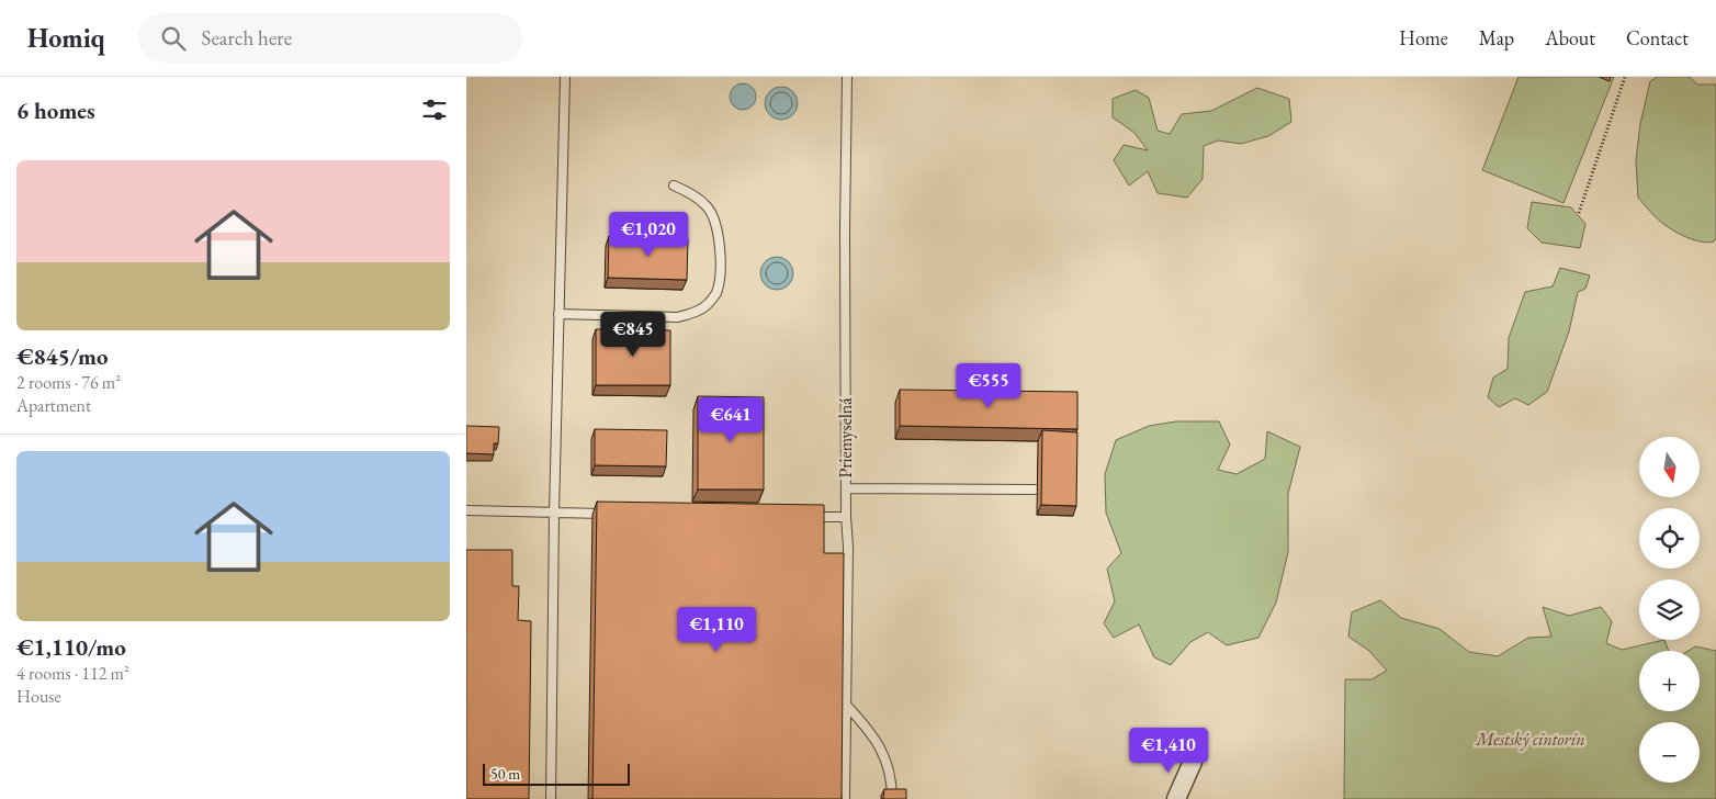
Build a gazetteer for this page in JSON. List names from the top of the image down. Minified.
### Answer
{"streets":{"lane":["Priemyselná"]},"parks":["Mestský cintorín"],"scale_bar":"50 m","north":"bottom","page":{"header":"Homiq","search":"Search here","nav":["Home","Map","About","Contact"],"heading":"6 homes","list":[{"name":"€845/mo","note":"2 rooms · 76 m² · Apartment"},{"name":"€1,110/mo","note":"4 rooms · 112 m² · House"}],"price":["€1,020","€845","€555","€641","€1,110","€1,410"],"map_buttons":["+","−"],"scale":"50 m"}}
